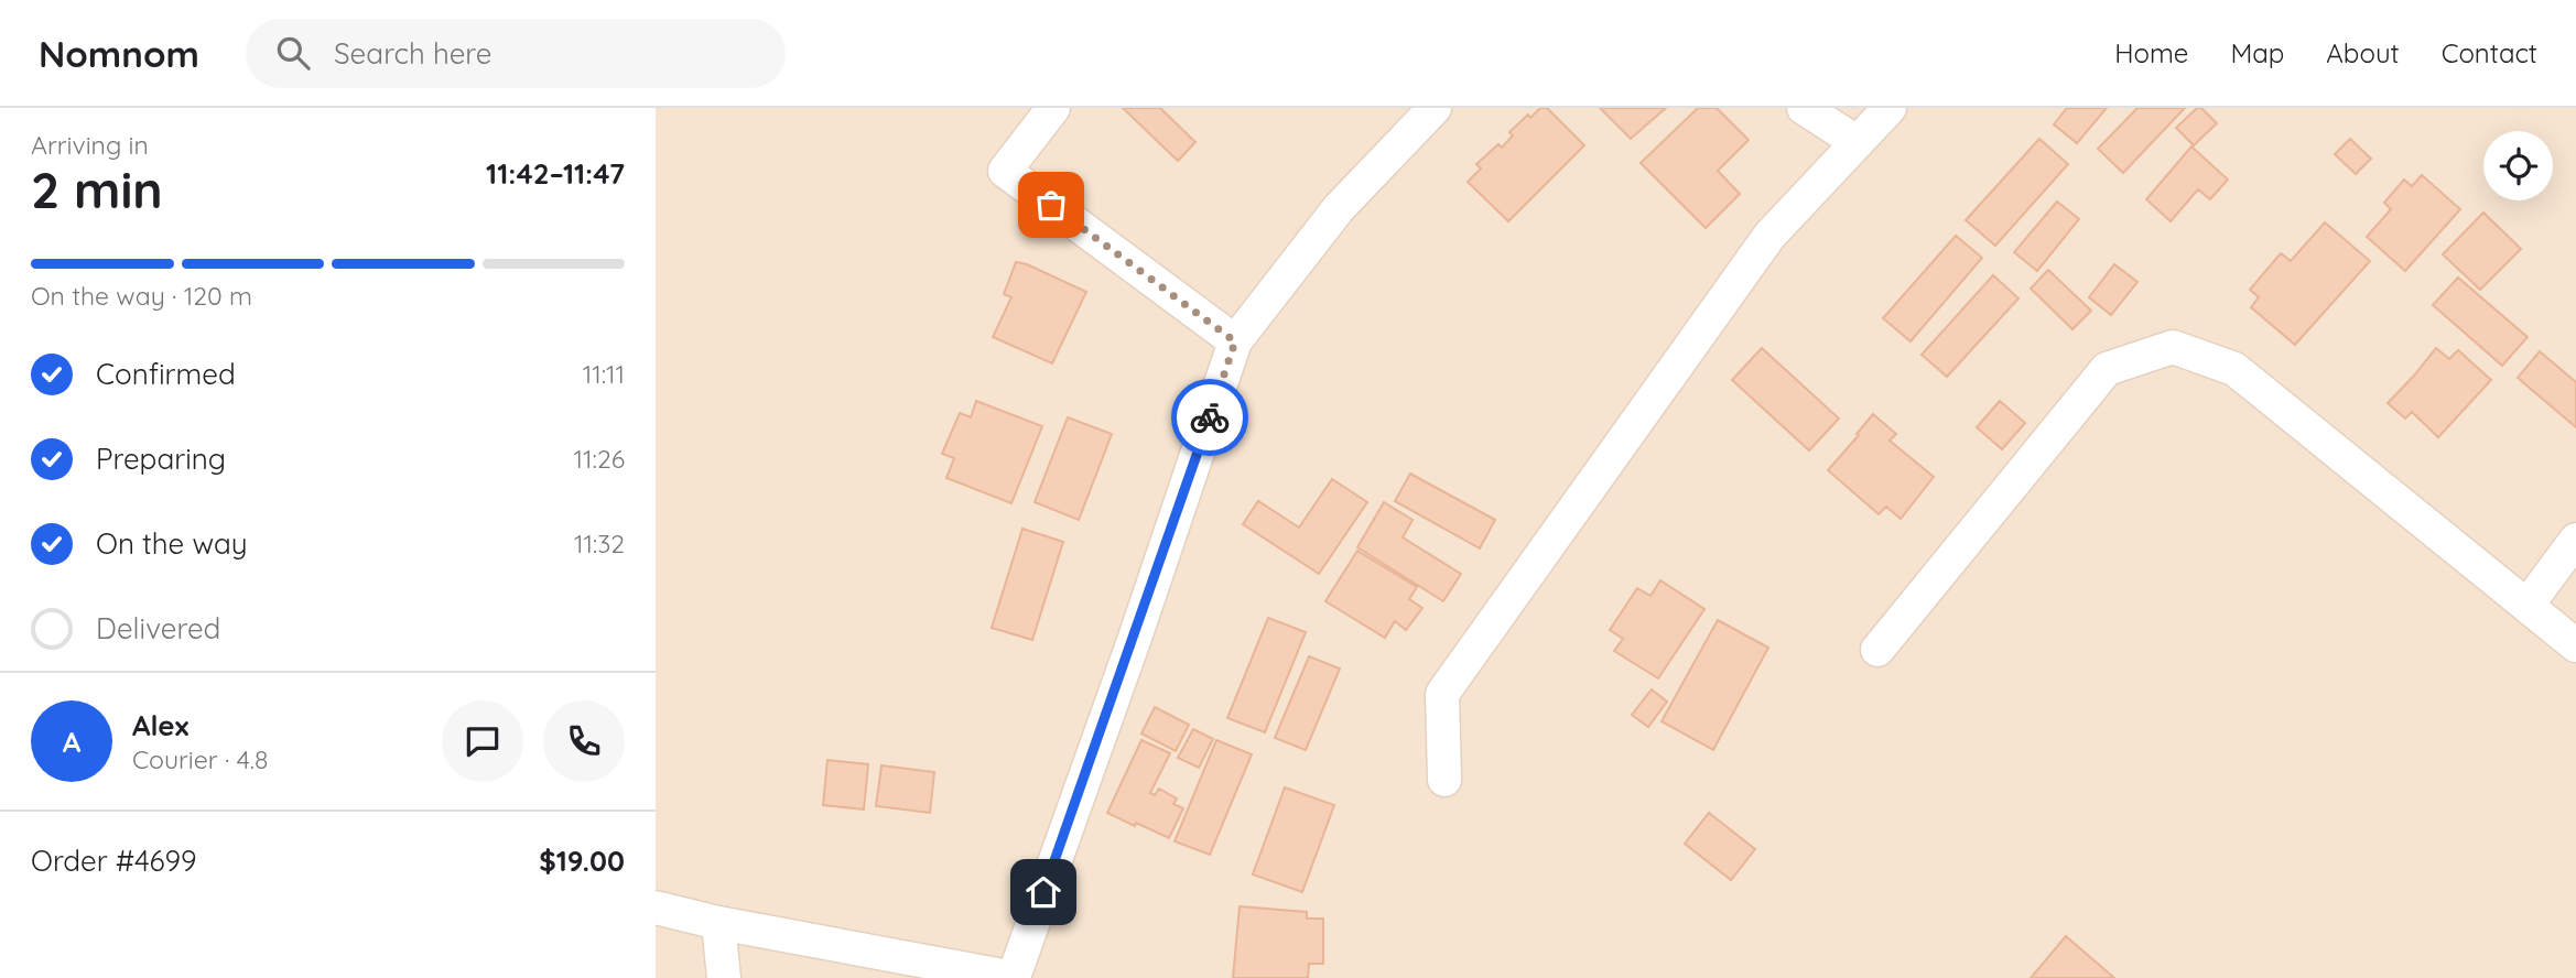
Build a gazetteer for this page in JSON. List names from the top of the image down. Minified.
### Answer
{"page":{"header":"Nomnom","search":"Search here","nav":["Home","Map","About","Contact"],"heading":["2 min","Arriving in","11:42–11:47"],"panel":["Alex","Courier · 4.8","Order #4699","$19.00"],"bar":"On the way · 120 m","list":[["Confirmed","11:11"],["Preparing","11:26"],["On the way","11:32"],"Delivered"],"round":"A"}}
